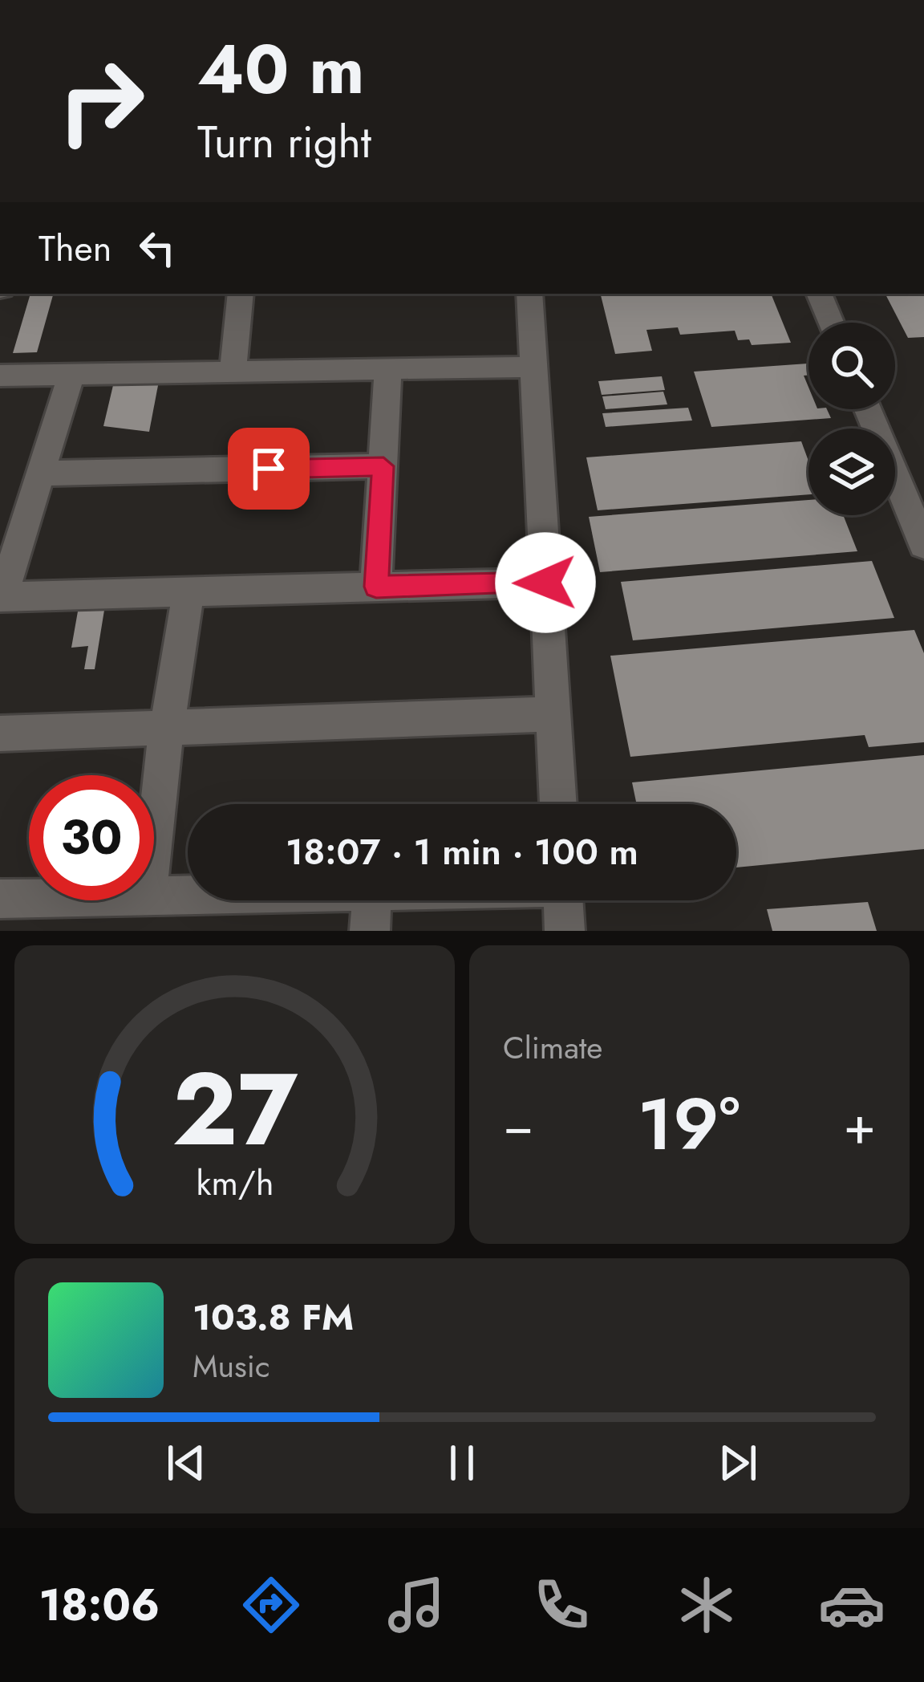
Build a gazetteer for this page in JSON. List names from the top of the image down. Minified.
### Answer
{"page":{"turn":["40 m","Turn right"],"then":"Then","limit":"30","trip":"18:07 · 1 min · 100 m","tile":"Climate","heat":["−","19°","+"],"song":["103.8 FM","Music"],"tabs":"18:06","gauge":["27","km/h"]}}
